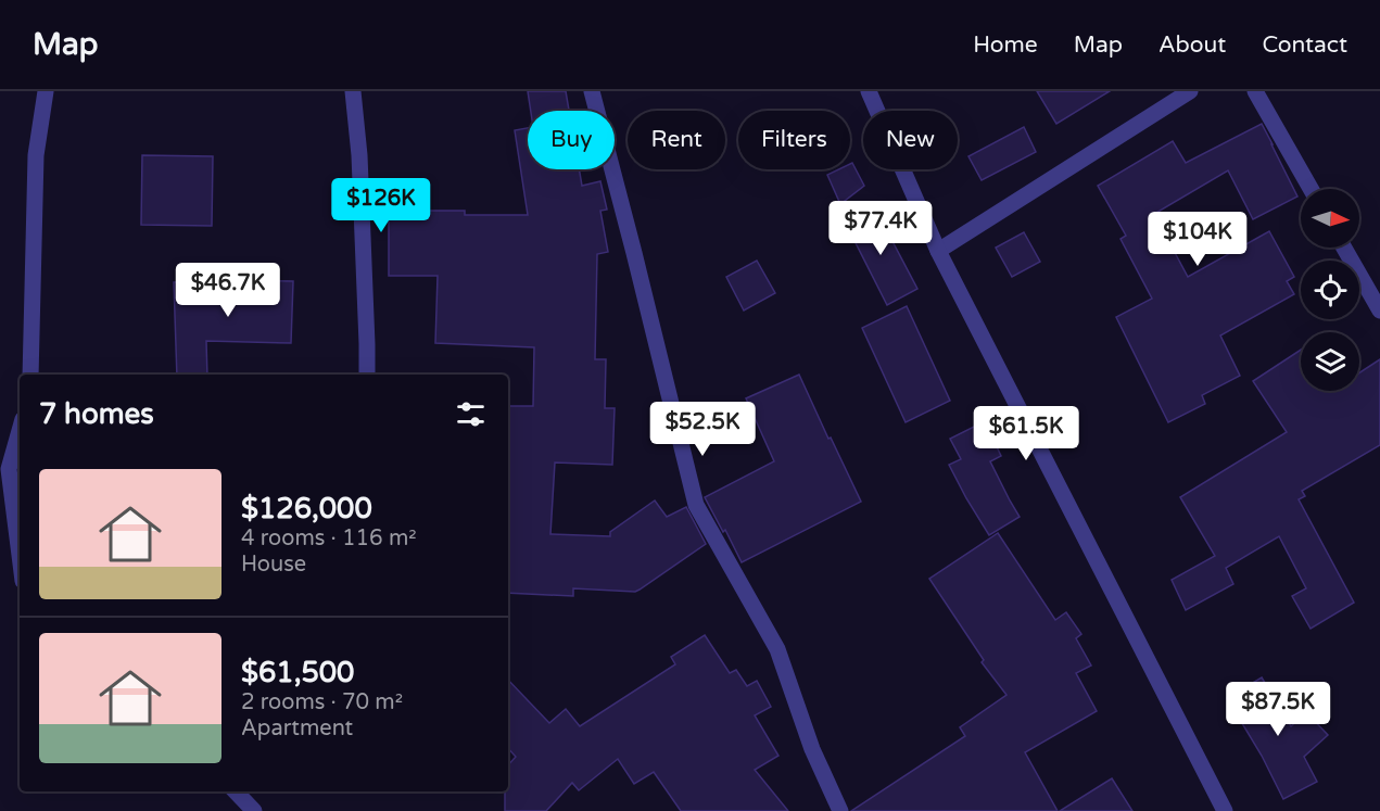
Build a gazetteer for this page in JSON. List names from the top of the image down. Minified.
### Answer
{"north":"right","page":{"header":"Map","nav":["Home","Map","About","Contact"],"chip":["Buy","Rent","Filters","New"],"price":["$126K","$77.4K","$104K","$46.7K","$52.5K","$61.5K","$87.5K"],"heading":"7 homes","list":[{"name":"$126,000","note":"4 rooms · 116 m² · House"},{"name":"$61,500","note":"2 rooms · 70 m² · Apartment"}]}}
